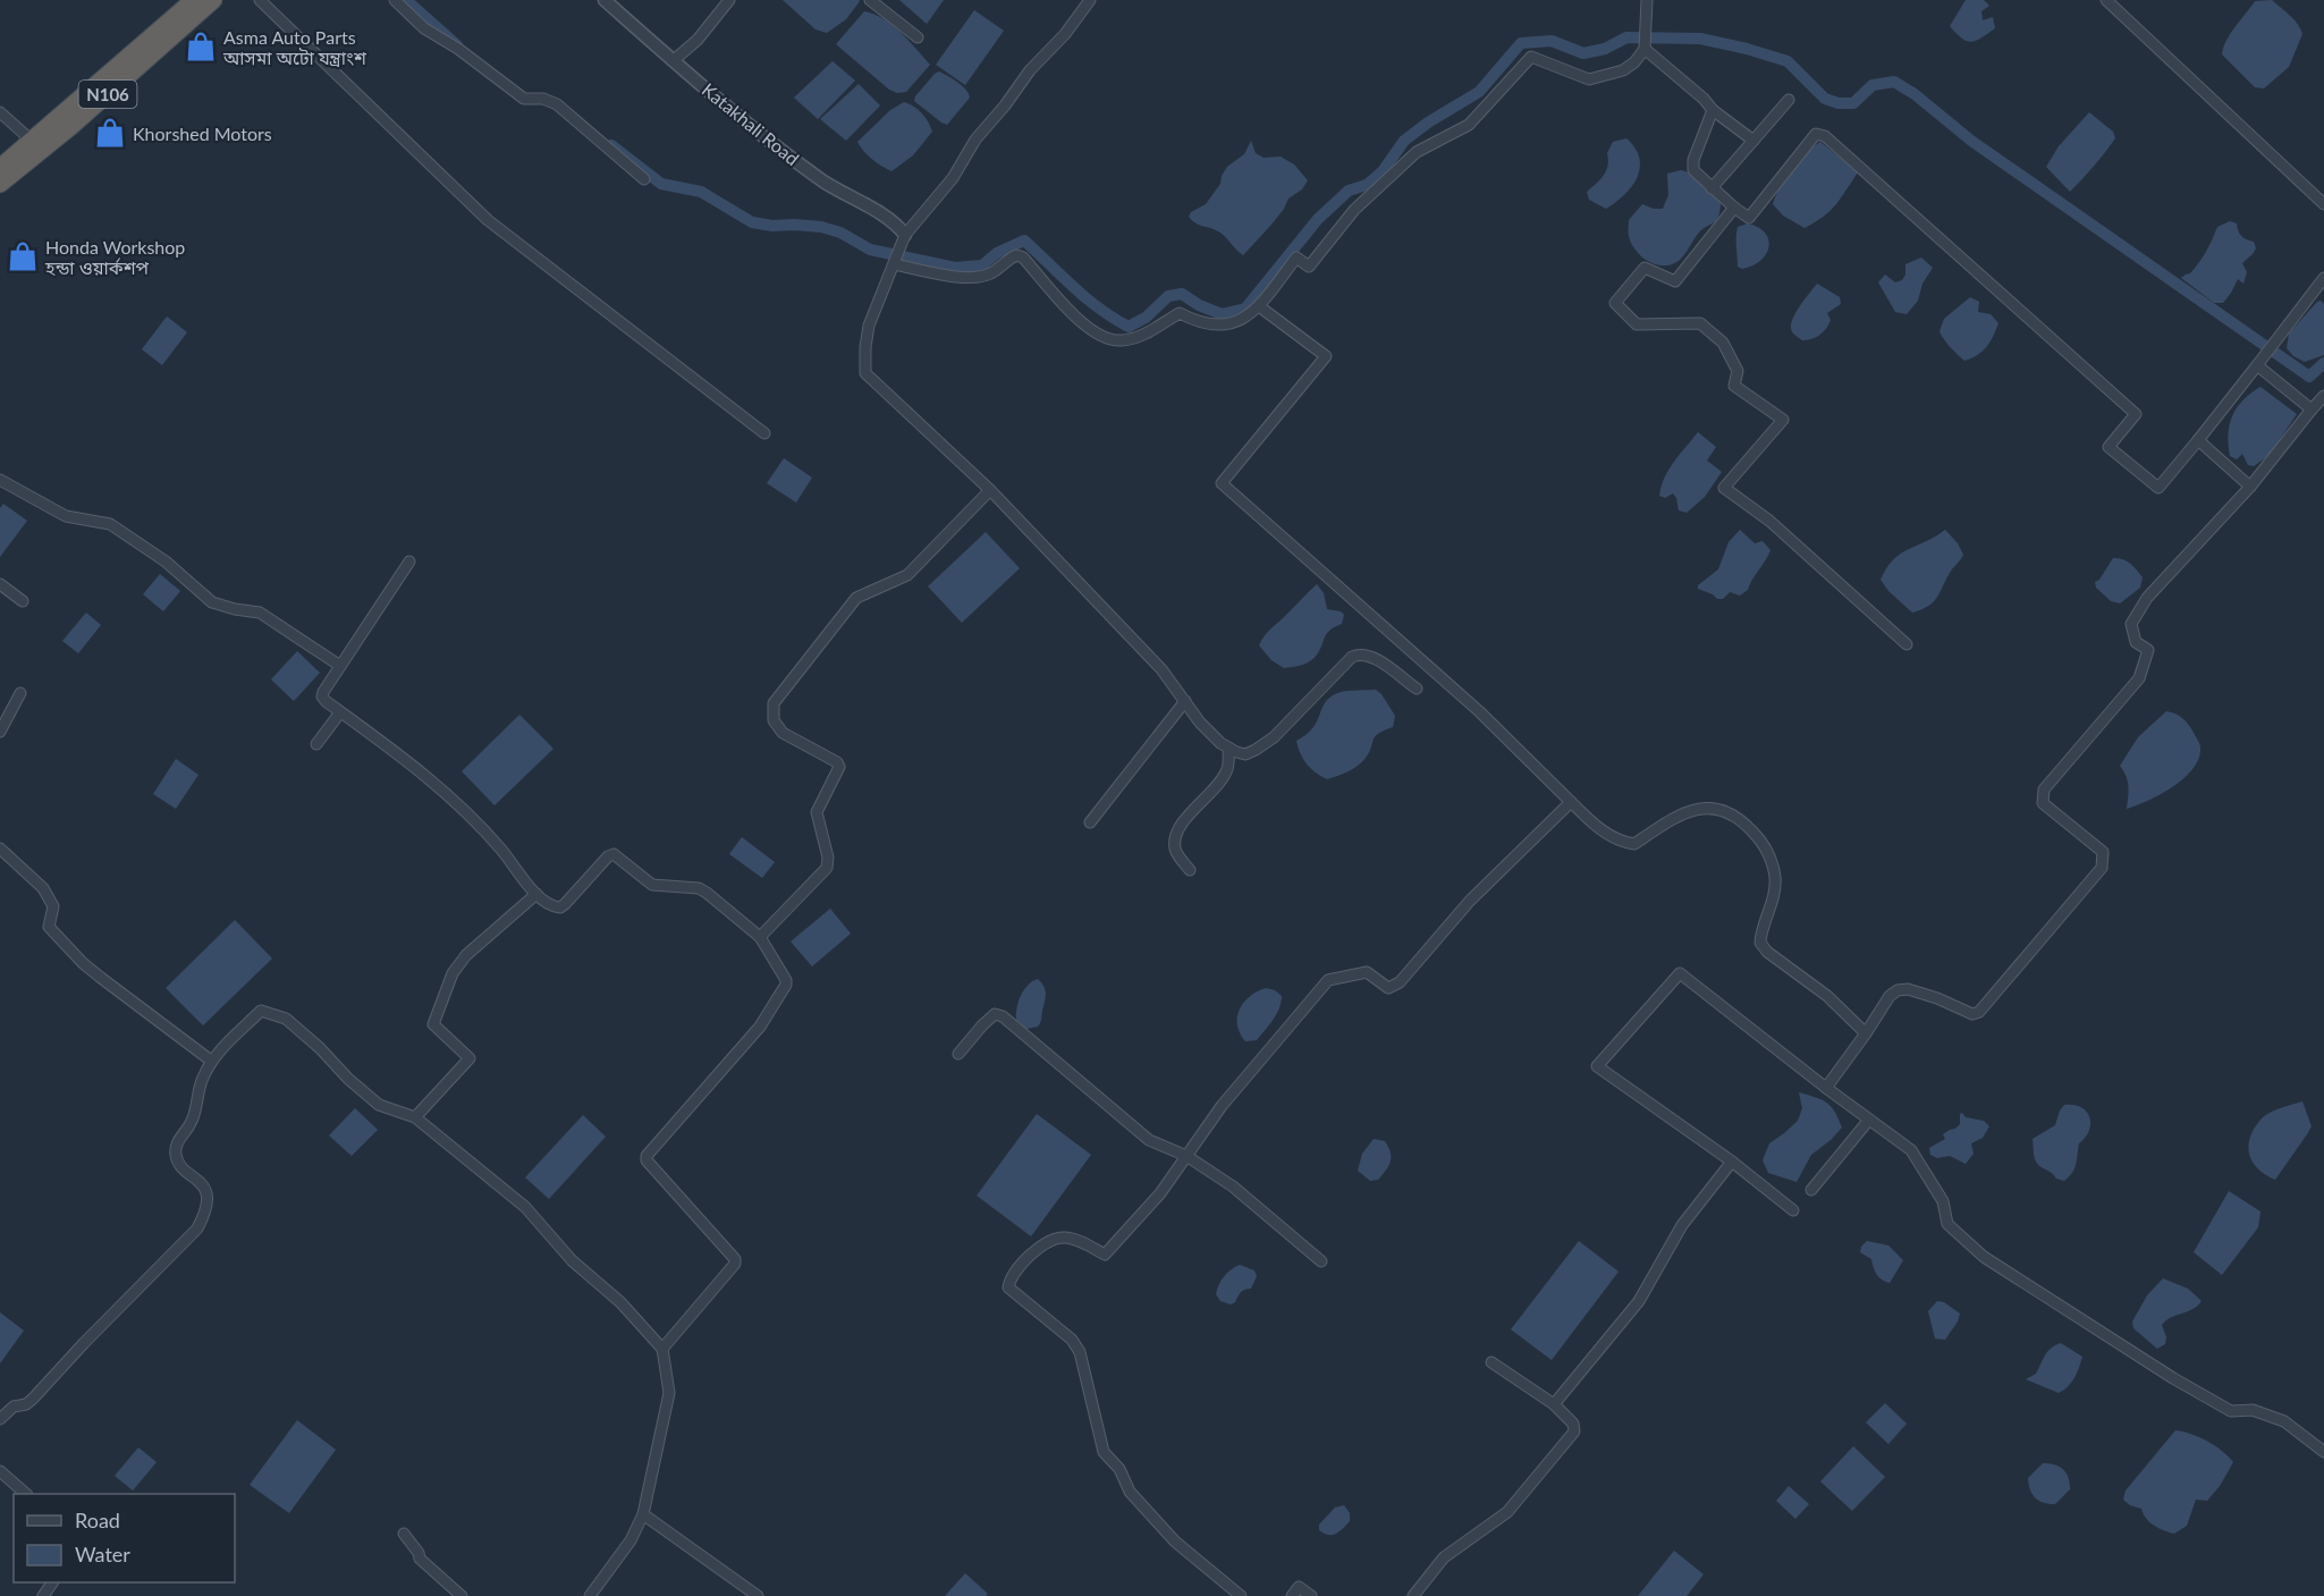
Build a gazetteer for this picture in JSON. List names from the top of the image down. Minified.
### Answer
{"streets":{"highway":["N106"],"street":["Katakhali Road"]},"places":{"shop":["Asma Auto Parts আসমা অটো যন্ত্রাংশ","Khorshed Motors","Honda Workshop হন্ডা ওয়ার্কশপ"]},"legend":["Road","Water"]}
